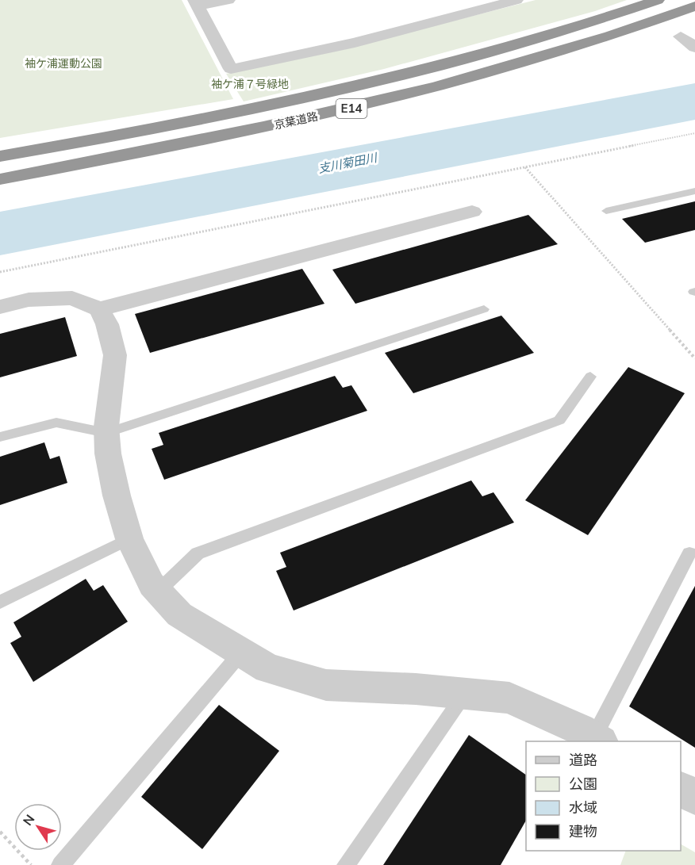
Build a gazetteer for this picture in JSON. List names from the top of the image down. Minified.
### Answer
{"streets":{"highway":["E14","京葉道路"]},"water":["支川菊田川"],"parks":["袖ケ浦運動公園","袖ケ浦７号緑地"],"legend":["道路","公園","水域","建物"],"north":"top left"}
